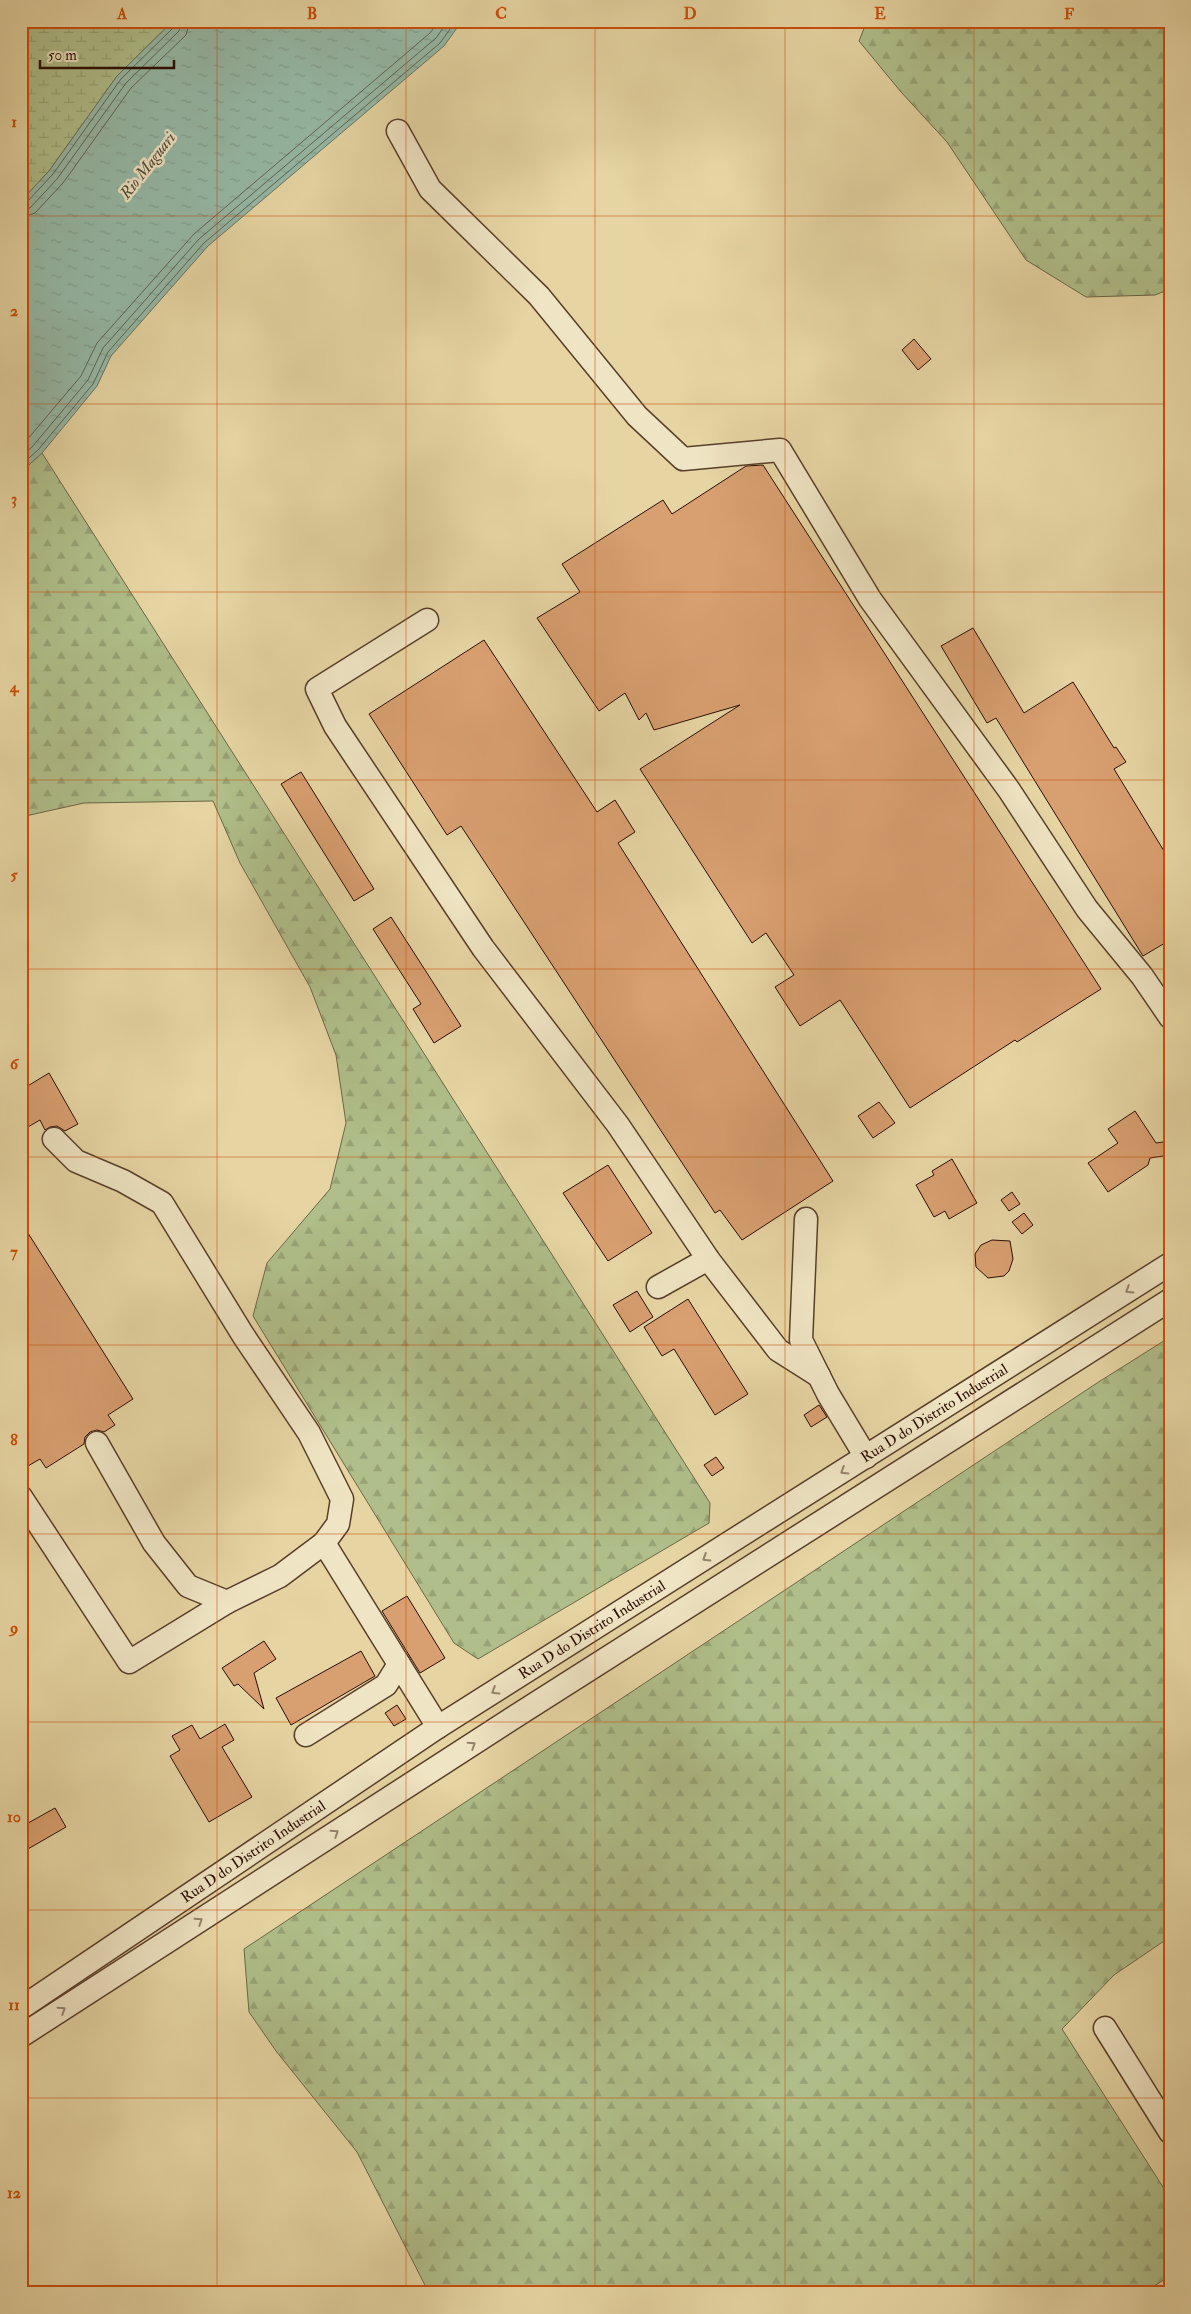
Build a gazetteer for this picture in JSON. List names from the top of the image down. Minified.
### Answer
{"streets":{"street":["Rua D do Distrito Industrial"]},"water":["Rio Maguari"],"scale_bar":"50 m","grid":{"columns":["A","B","C","D","E","F"],"rows":["1","2","3","4","5","6","7","8","9","10","11","12"]}}
